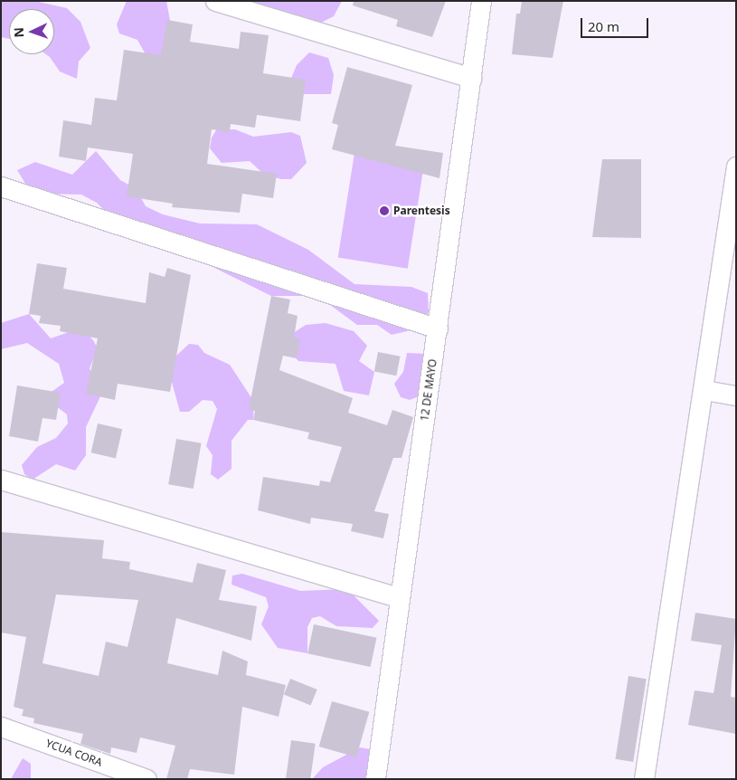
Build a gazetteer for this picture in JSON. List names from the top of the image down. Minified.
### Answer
{"streets":{"street":["12 DE MAYO","YCUA CORA"]},"places":["Parentesis"],"scale_bar":"20 m","north":"left"}
